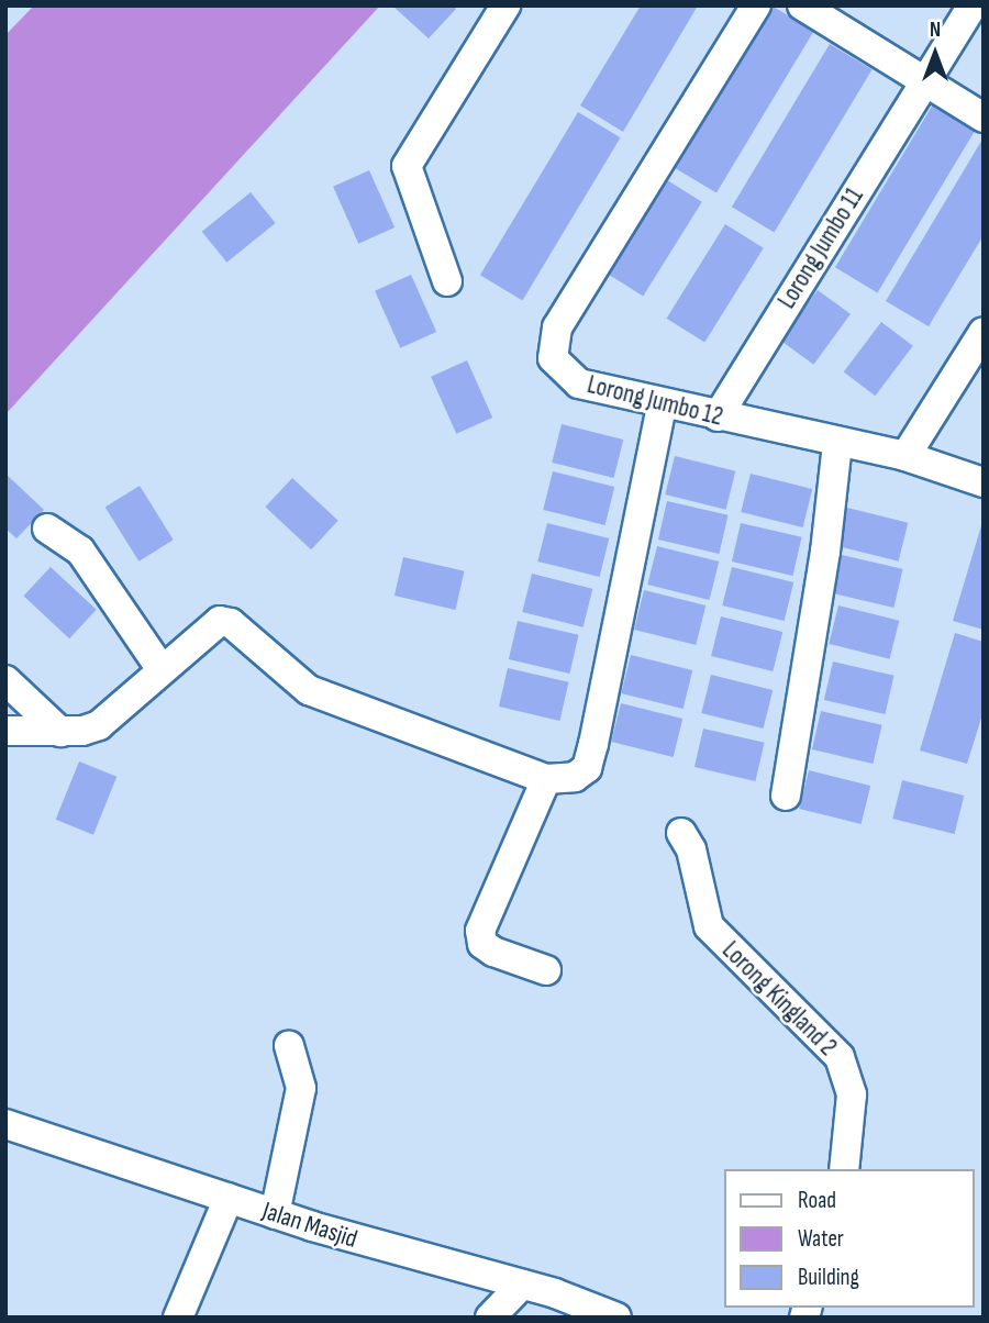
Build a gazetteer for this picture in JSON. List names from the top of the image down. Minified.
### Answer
{"streets":{"street":["Lorong Jumbo 11","Lorong Jumbo 12","Lorong Kingland 2","Jalan Masjid"]},"crossings":[["Lorong Jumbo 11","Lorong Jumbo 12"]],"legend":["Road","Water","Building"],"north":"top"}
